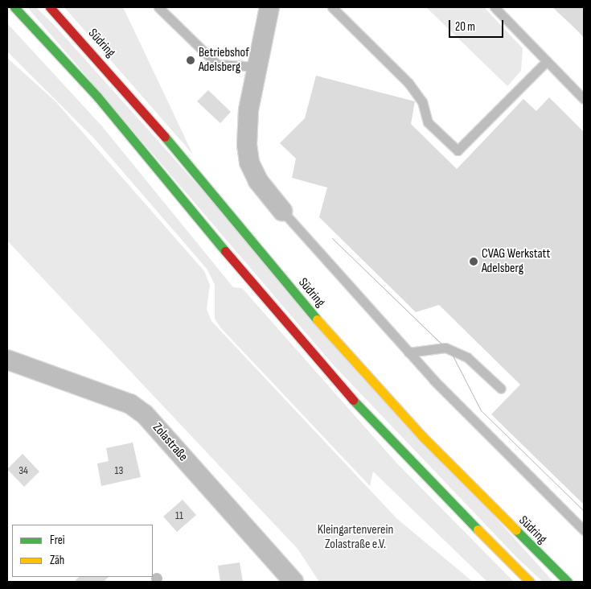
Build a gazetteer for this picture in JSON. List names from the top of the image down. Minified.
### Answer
{"streets":{"main road":["Südring"],"street":["Zolastraße"]},"parks":["Kleingartenverein Zolastraße e.V."],"places":["Betriebshof Adelsberg","CVAG Werkstatt Adelsberg"],"house_numbers":["34","13","11"],"legend":["Frei","Zäh"],"scale_bar":"20 m"}
